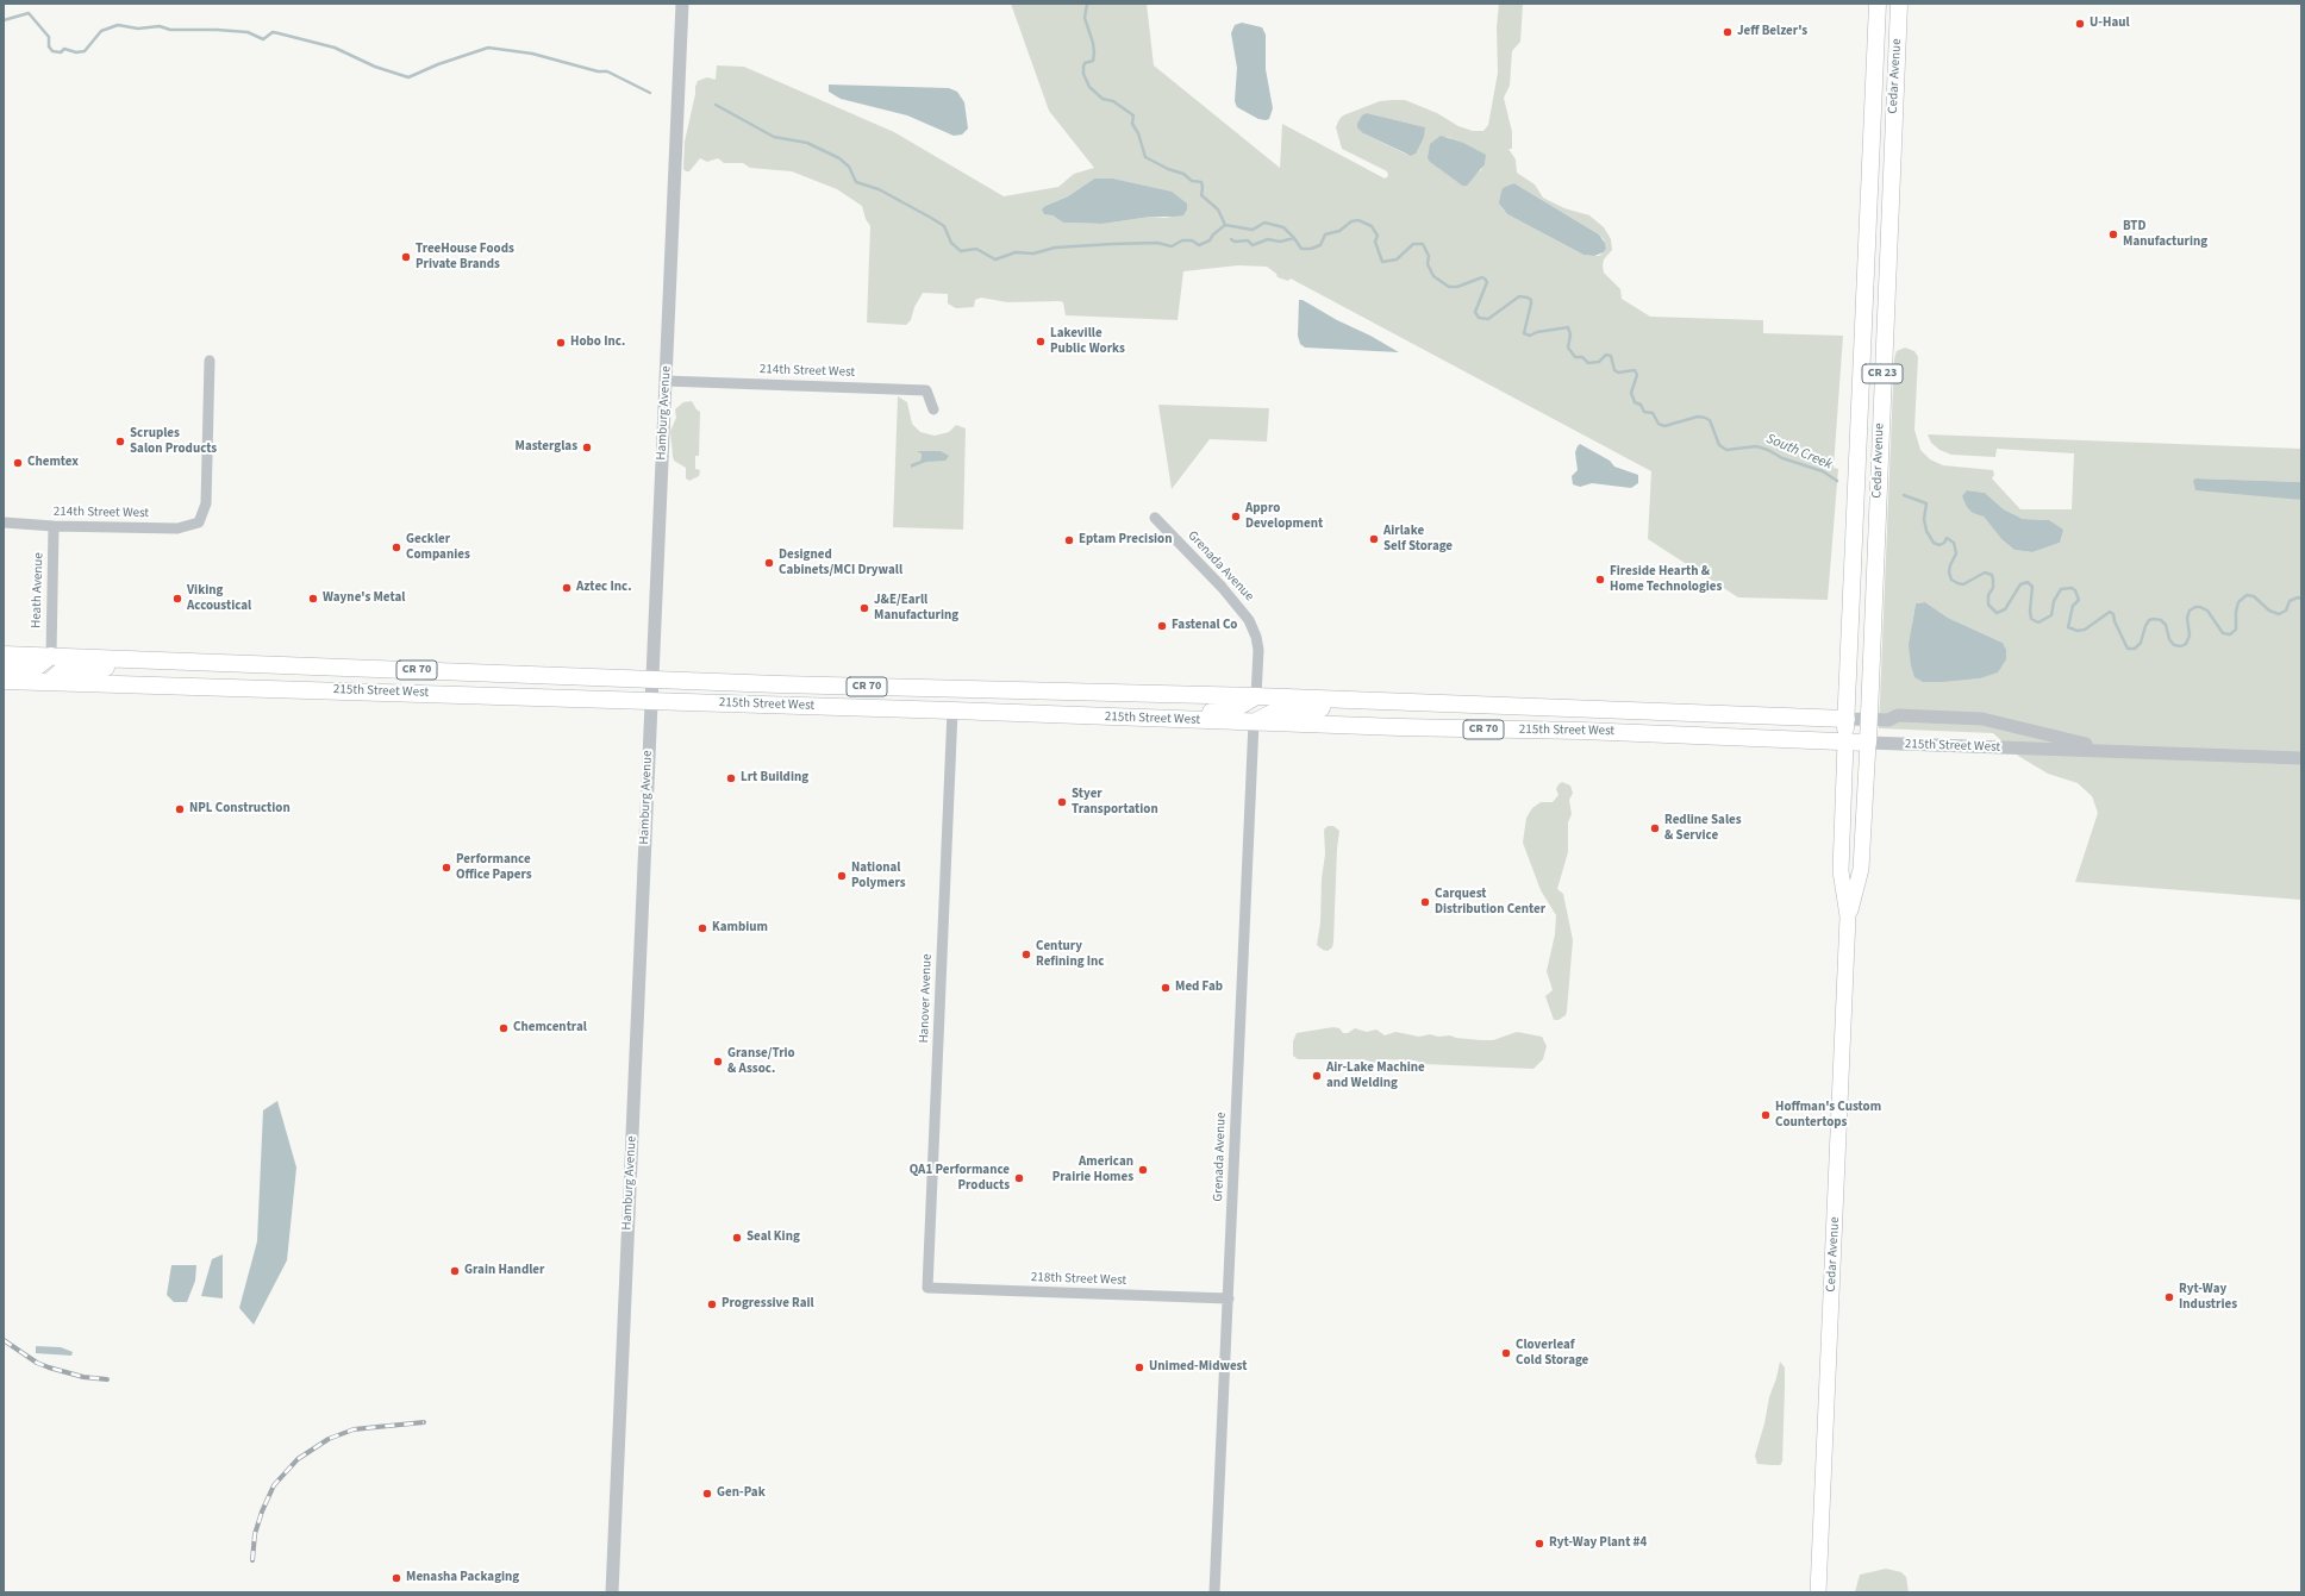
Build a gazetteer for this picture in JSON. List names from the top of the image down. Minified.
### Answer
{"streets":{"main road":["Cedar Avenue","CR 23","CR 70","215th Street West"],"street":["214th Street West","Hamburg Avenue","Grenada Avenue","Heath Avenue","Hanover Avenue","218th Street West"]},"crossings":[["Cedar Avenue","215th Street West"],["214th Street West","Hamburg Avenue"],["214th Street West","Heath Avenue"],["Hamburg Avenue","215th Street West"],["Grenada Avenue","215th Street West"],["Grenada Avenue","218th Street West"],["Heath Avenue","215th Street West"],["215th Street West","Hanover Avenue"],["Hanover Avenue","218th Street West"]],"water":["South Creek"],"places":["U-Haul","Jeff Belzer's","BTD Manufacturing","TreeHouse Foods Private Brands","Lakeville Public Works","Hobo Inc.","Scruples Salon Products","Masterglas","Chemtex","Appro Development","Airlake Self Storage","Eptam Precision","Geckler Companies","Designed Cabinets/MCI Drywall","Fireside Hearth & Home Technologies","Aztec Inc.","Viking Accoustical","Wayne's Metal","J&E/Earll Manufacturing","Fastenal Co","Lrt Building","Styer Transportation","NPL Construction","Redline Sales & Service","Performance Office Papers","National Polymers","Carquest Distribution Center","Kambium","Century Refining Inc","Med Fab","Chemcentral","Granse/Trio & Assoc.","Air-Lake Machine and Welding","Hoffman's Custom Countertops","American Prairie Homes","QA1 Performance Products","Seal King","Grain Handler","Ryt-Way Industries","Progressive Rail","Cloverleaf Cold Storage","Unimed-Midwest","Gen-Pak","Ryt-Way Plant #4","Menasha Packaging"]}
